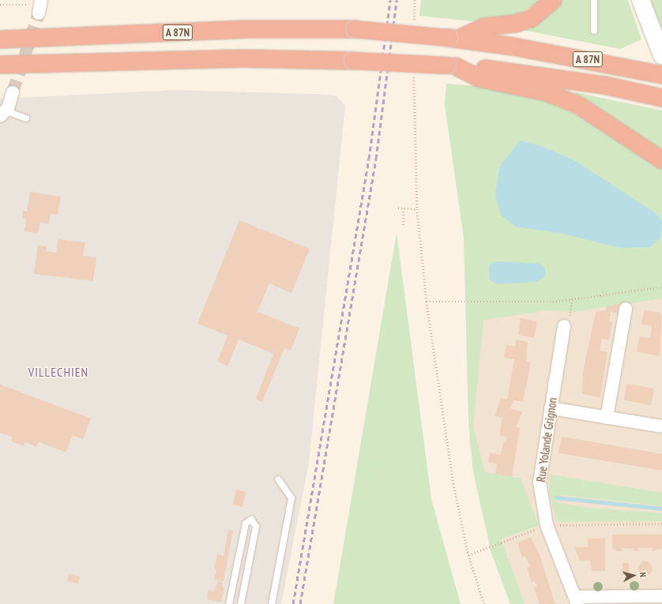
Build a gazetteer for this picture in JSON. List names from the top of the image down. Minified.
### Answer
{"streets":{"highway":["A 87N"],"street":["Rue Yolande Grignon"]},"districts":["VILLECHIEN"],"north":"right"}
